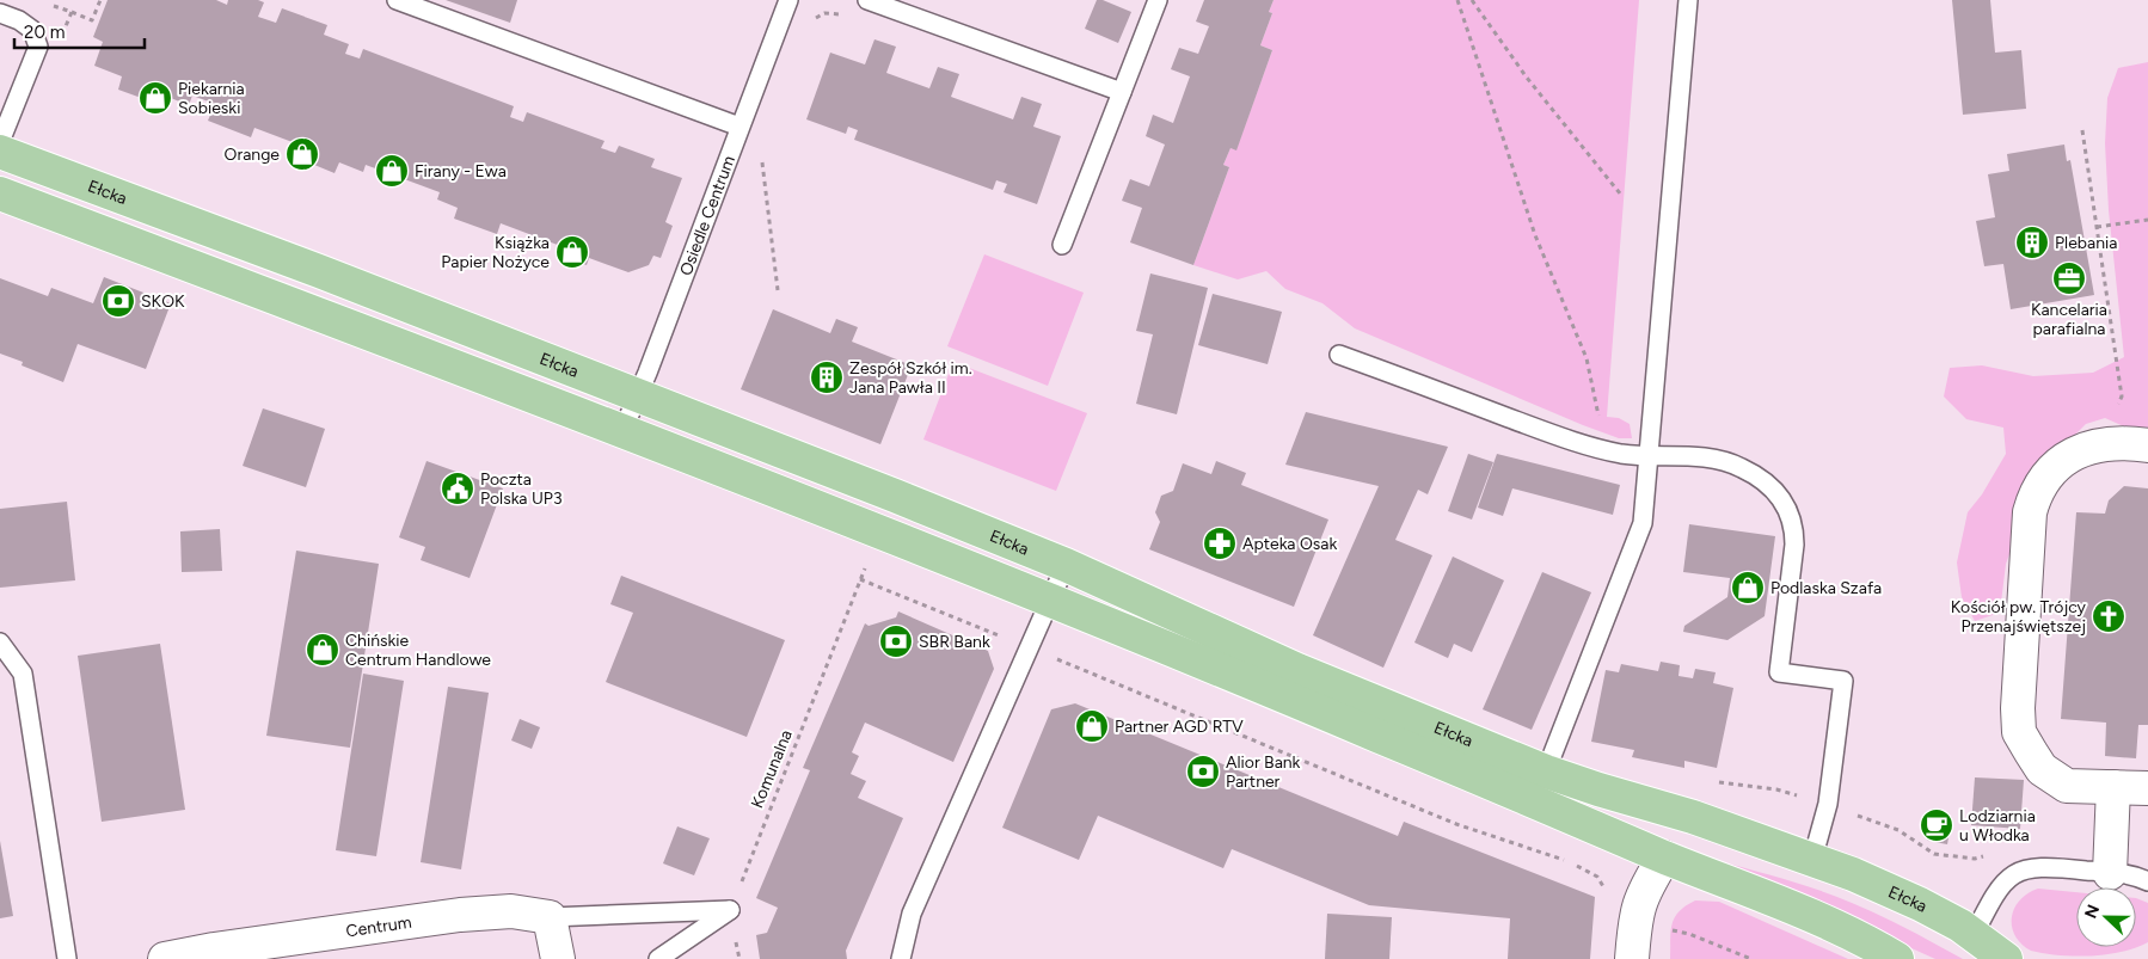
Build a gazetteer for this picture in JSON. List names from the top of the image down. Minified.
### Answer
{"streets":{"main road":["Ełcka"],"street":["Centrum"],"lane":["Osiedle Centrum"],"path":["Komunalna"]},"crossings":[["Ełcka","Osiedle Centrum"]],"places":{"shop":["Piekarnia Sobieski","Orange","Firany - Ewa","Książka Papier Nożyce","Podlaska Szafa","Chińskie Centrum Handlowe","Partner AGD RTV"],"building":["Plebania","Zespół Szkół im. Jana Pawła II"],"office":["Kancelaria parafialna"],"bank":["SKOK","SBR Bank","Alior Bank Partner"],"public building":["Poczta Polska UP3"],"pharmacy":["Apteka Osak"],"church":["Kościół pw. Trójcy Przenajświętszej"],"cafe":["Lodziarnia u Włodka"]},"scale_bar":"20 m","north":"left"}
